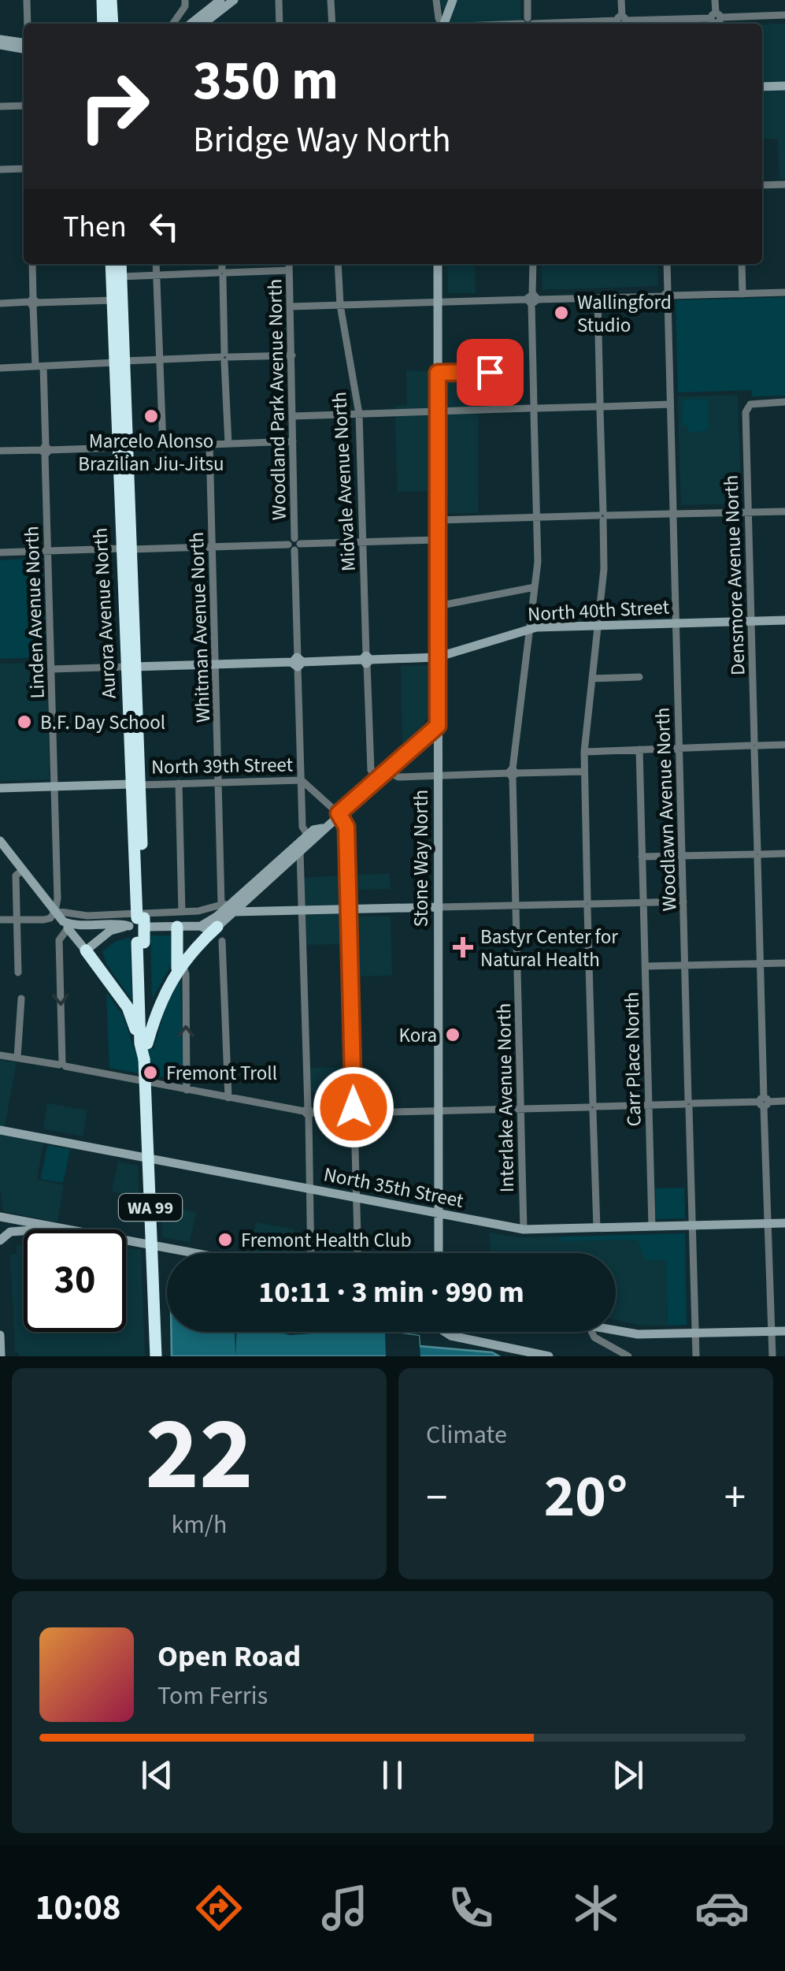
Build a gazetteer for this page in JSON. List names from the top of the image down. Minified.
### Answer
{"streets":{"highway":["Aurora Avenue North","WA 99"],"street":["Woodland Park Avenue North","Midvale Avenue North","Densmore Avenue North","North 40th Street","Linden Avenue North","Whitman Avenue North","North 39th Street","Woodlawn Avenue North","Stone Way North","Carr Place North","Interlake Avenue North","North 35th Street"]},"crossings":[["Woodland Park Avenue North","North 40th Street"],["Woodland Park Avenue North","North 39th Street"],["Midvale Avenue North","North 40th Street"],["Densmore Avenue North","North 40th Street"],["Densmore Avenue North","North 35th Street"],["North 40th Street","Linden Avenue North"],["North 40th Street","Aurora Avenue North"],["North 40th Street","Whitman Avenue North"],["North 40th Street","Woodlawn Avenue North"],["North 40th Street","Stone Way North"],["North 40th Street","Interlake Avenue North"],["Linden Avenue North","North 39th Street"],["Aurora Avenue North","North 39th Street"],["Whitman Avenue North","North 39th Street"],["Woodlawn Avenue North","North 35th Street"],["Stone Way North","North 35th Street"],["Carr Place North","North 35th Street"],["Interlake Avenue North","North 35th Street"]],"places":{"other":["Wallingford Studio","Marcelo Alonso Brazilian Jiu-Jitsu","B.F. Day School","Kora","Fremont Troll","Fremont Health Club"],"health":["Bastyr Center for Natural Health"]},"page":{"turn":["350 m","Bridge Way North"],"then":"Then","limit":"30","trip":"10:11 · 3 min · 990 m","tile":[["22","km/h"],"Climate"],"heat":["−","20°","+"],"song":["Open Road","Tom Ferris"],"tabs":"10:08"}}
